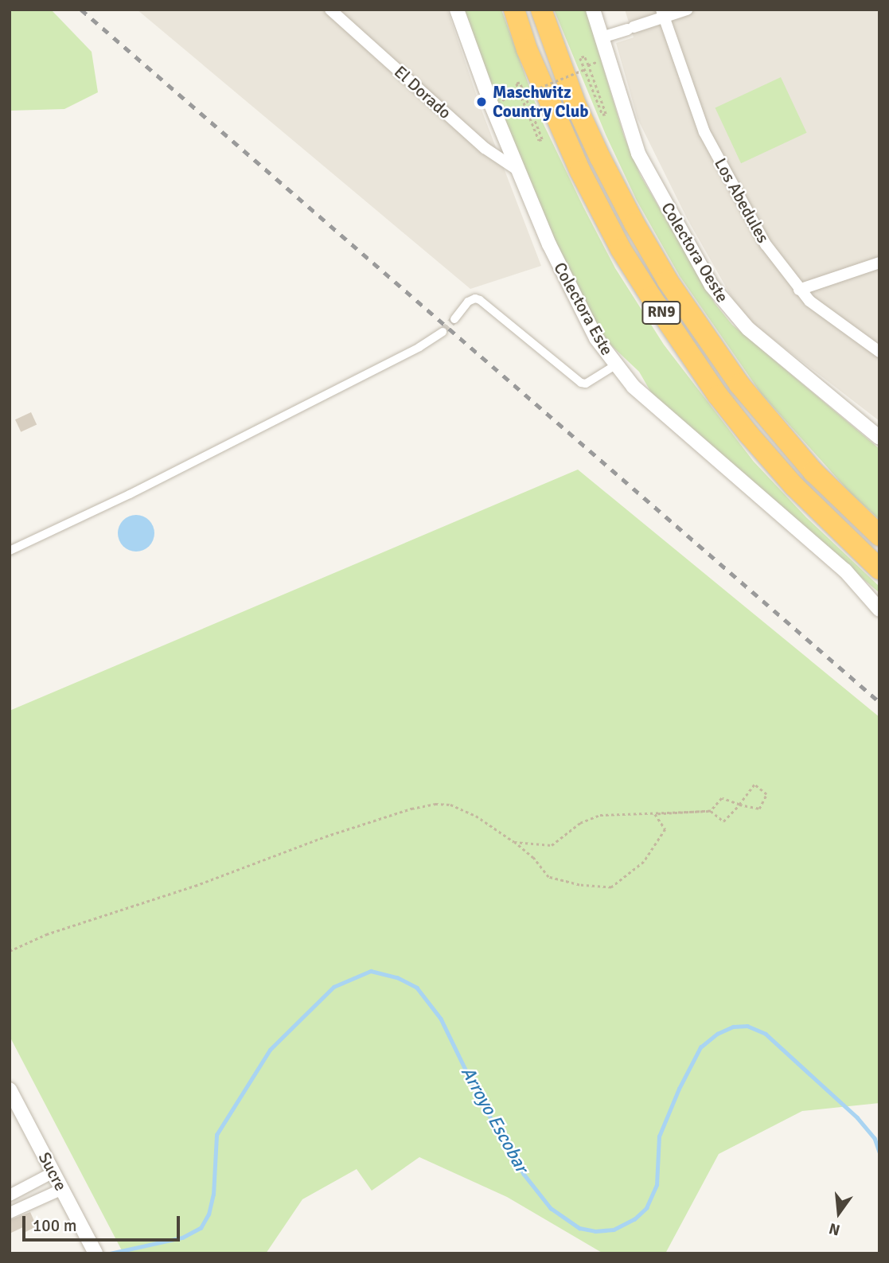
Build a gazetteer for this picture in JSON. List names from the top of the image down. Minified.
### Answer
{"streets":{"highway":["RN9"],"street":["El Dorado","Los Abedules","Colectora Oeste","Colectora Este","Sucre"]},"crossings":[["El Dorado","Colectora Este"]],"water":["Arroyo Escobar"],"places":["Maschwitz Country Club"],"scale_bar":"100 m","north":"bottom"}
